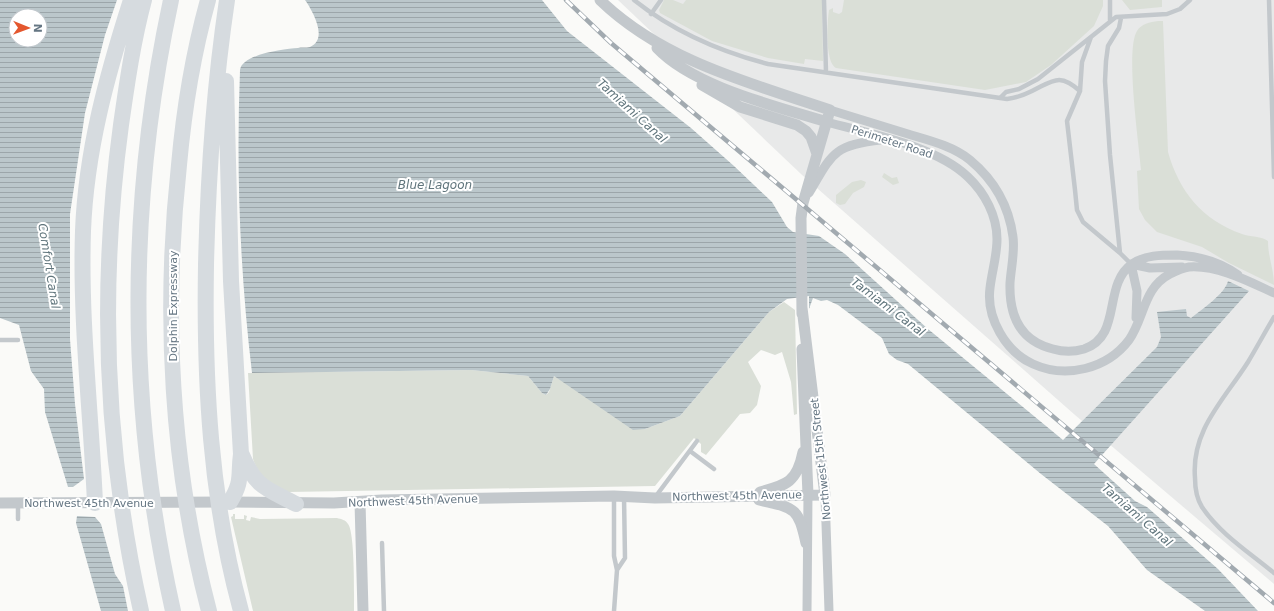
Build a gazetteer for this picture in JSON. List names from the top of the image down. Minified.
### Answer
{"streets":{"highway":["Dolphin Expressway"],"street":["Perimeter Road","Northwest 15th Street","Northwest 45th Avenue"]},"crossings":[["Perimeter Road","Northwest 15th Street"],["Northwest 15th Street","Northwest 45th Avenue"]],"water":["Tamiami Canal","Blue Lagoon","Comfort Canal"],"north":"right"}
